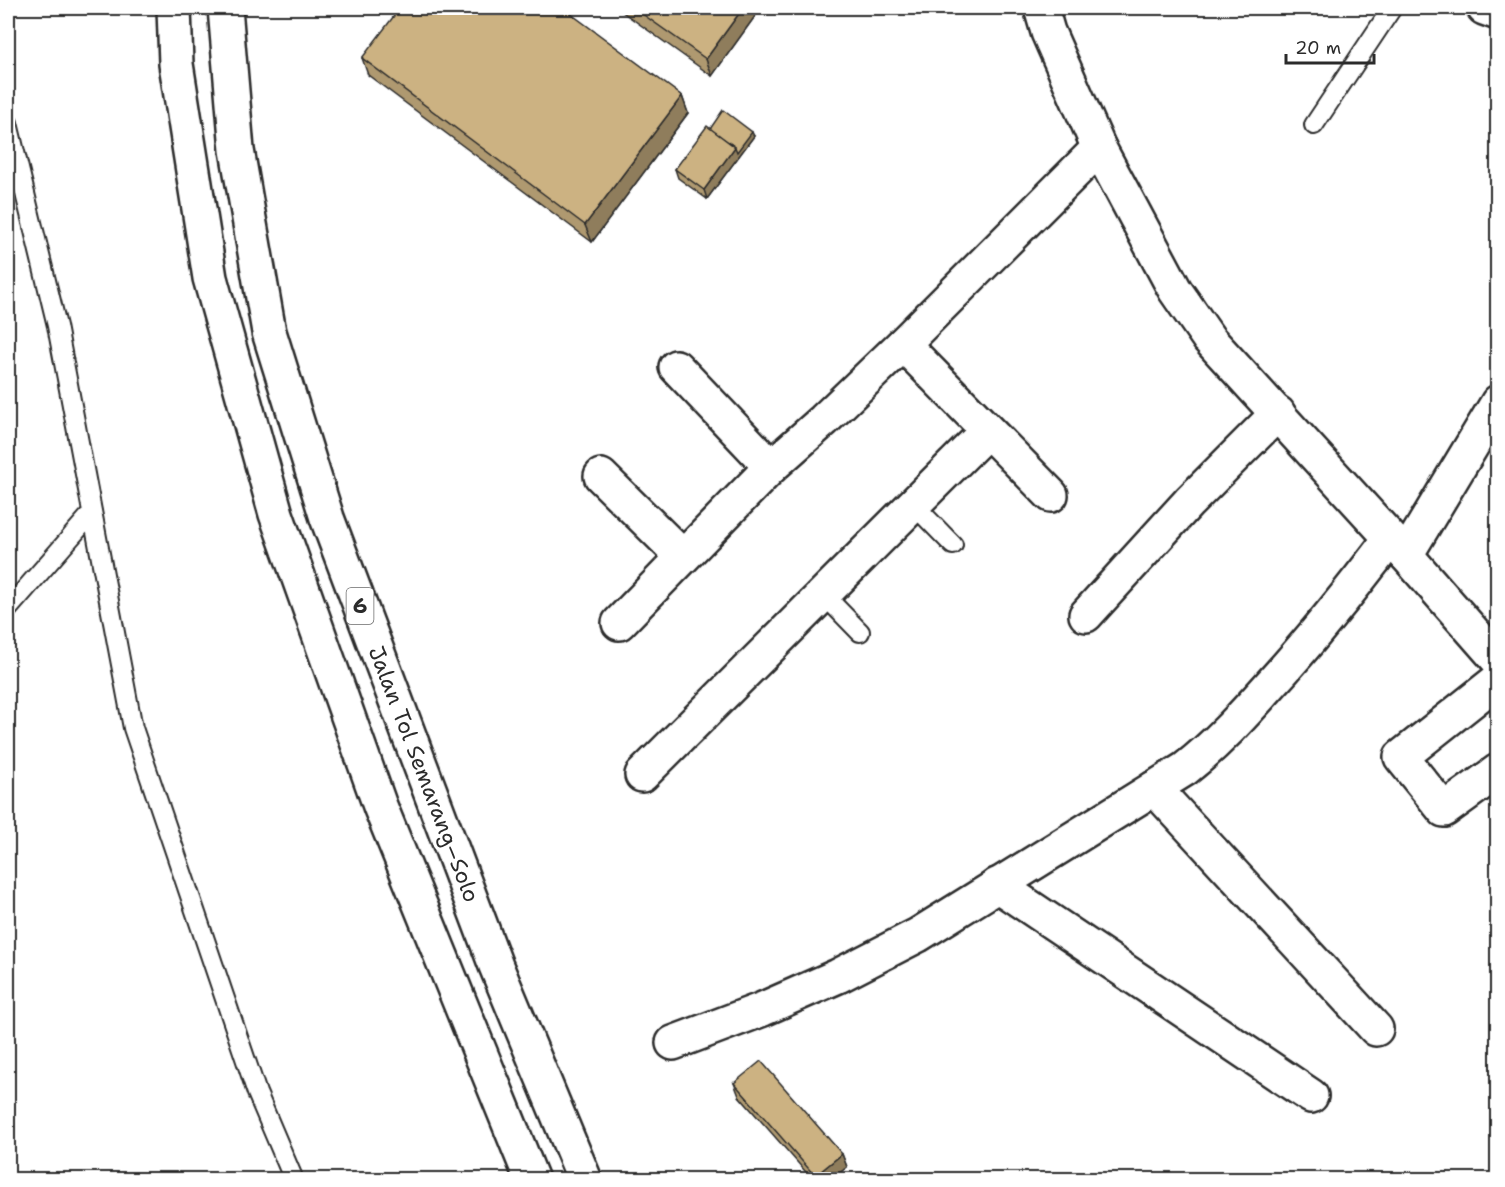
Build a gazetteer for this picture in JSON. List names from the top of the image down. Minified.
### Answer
{"streets":{"main road":["6","Jalan Tol Semarang–Solo"]},"scale_bar":"20 m"}
